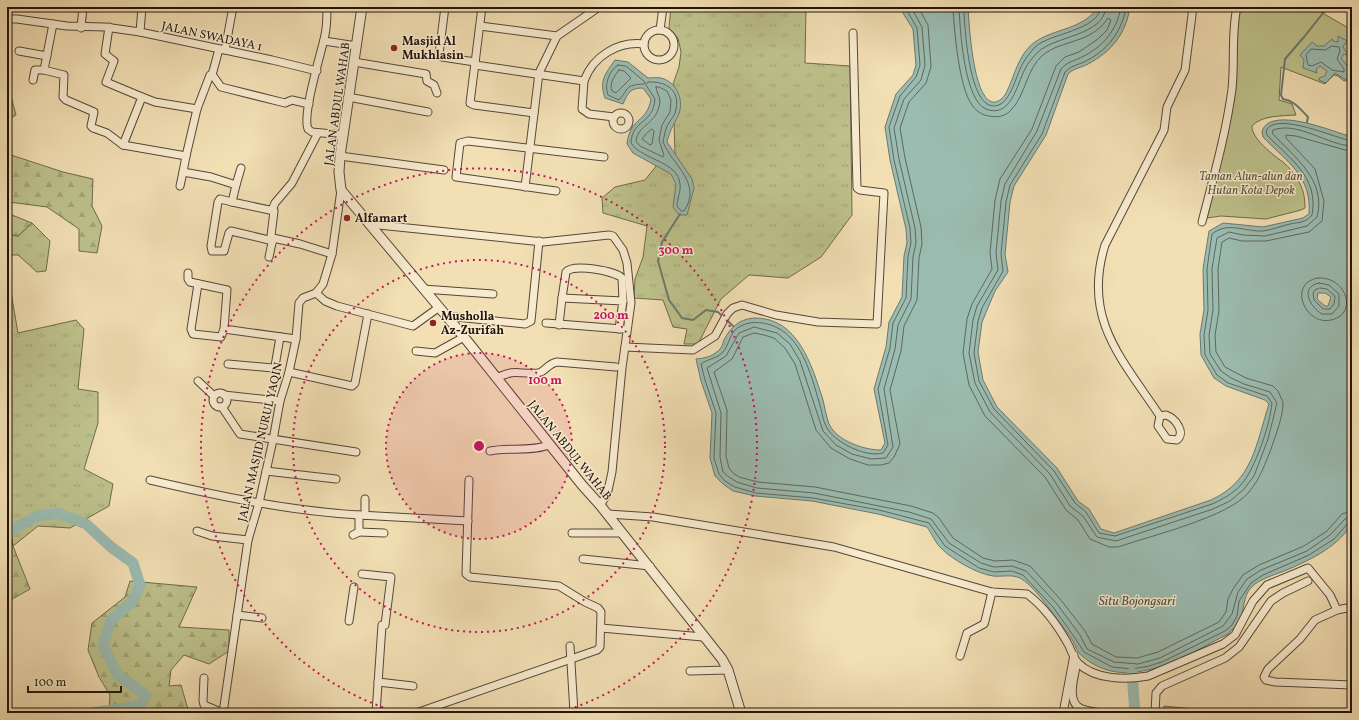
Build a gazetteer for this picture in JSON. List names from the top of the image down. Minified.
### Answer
{"streets":{"street":["JALAN SWADAYA 1","JALAN ABDUL WAHAB","JALAN MASJID NURUL YAQIN"]},"water":["Situ Bojongsari"],"parks":["Taman Alun-alun dan Hutan Kota Depok"],"places":["Masjid Al Mukhlasin","Alfamart","Musholla Az-Zurifah"],"scale_bar":"100 m","rings":["300 m","200 m","100 m"]}
